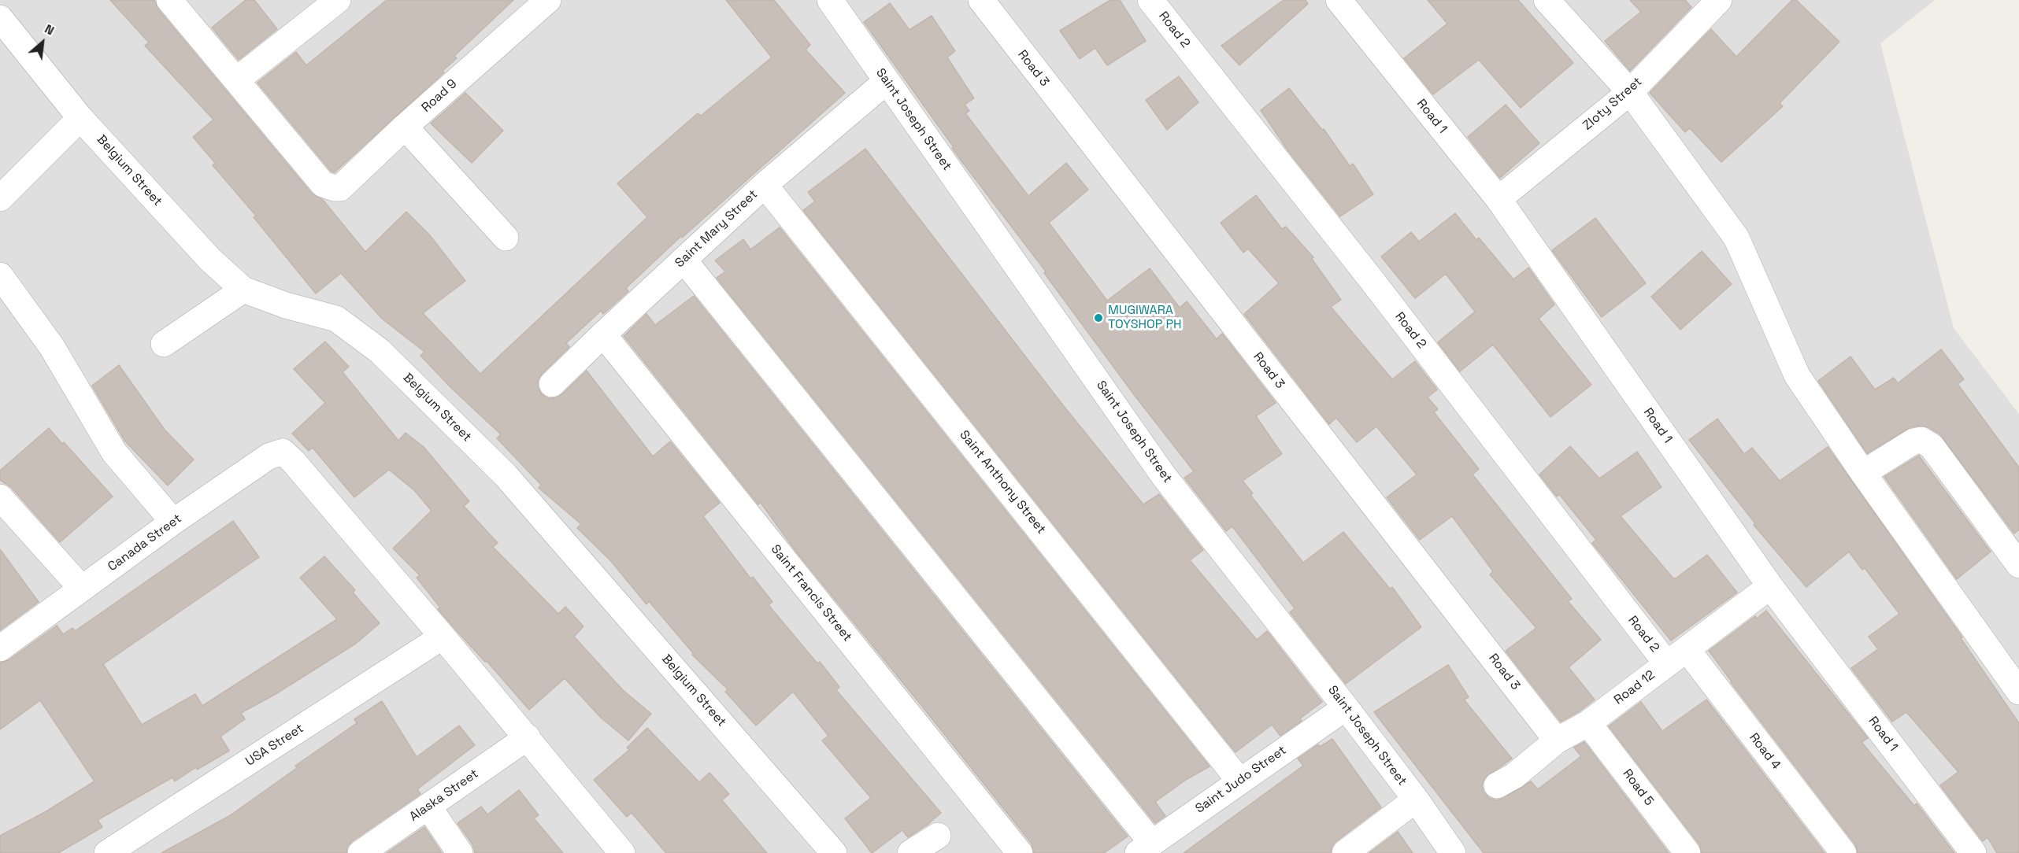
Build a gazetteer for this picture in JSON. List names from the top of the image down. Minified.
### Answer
{"streets":{"street":["Road 2","Road 3","Road 9","Zloty Street","Road 1","Saint Joseph Street","Belgium Street","Saint Mary Street","Saint Anthony Street","Canada Street","Saint Francis Street","Road 12","USA Street","Road 4","Saint Judo Street","Road 5","Alaska Street"]},"crossings":[["Road 2","Road 12"],["Road 2","Road 4"],["Road 3","Road 12"],["Zloty Street","Road 1"],["Road 1","Road 12"],["Saint Joseph Street","Saint Mary Street"],["Saint Joseph Street","Saint Judo Street"],["Saint Mary Street","Saint Anthony Street"],["Saint Mary Street","Saint Francis Street"],["Saint Anthony Street","Saint Judo Street"],["Canada Street","USA Street"],["Road 12","Road 4"],["Road 12","Road 5"]],"places":["MUGIWARA TOYSHOP PH"],"north":"top right"}
